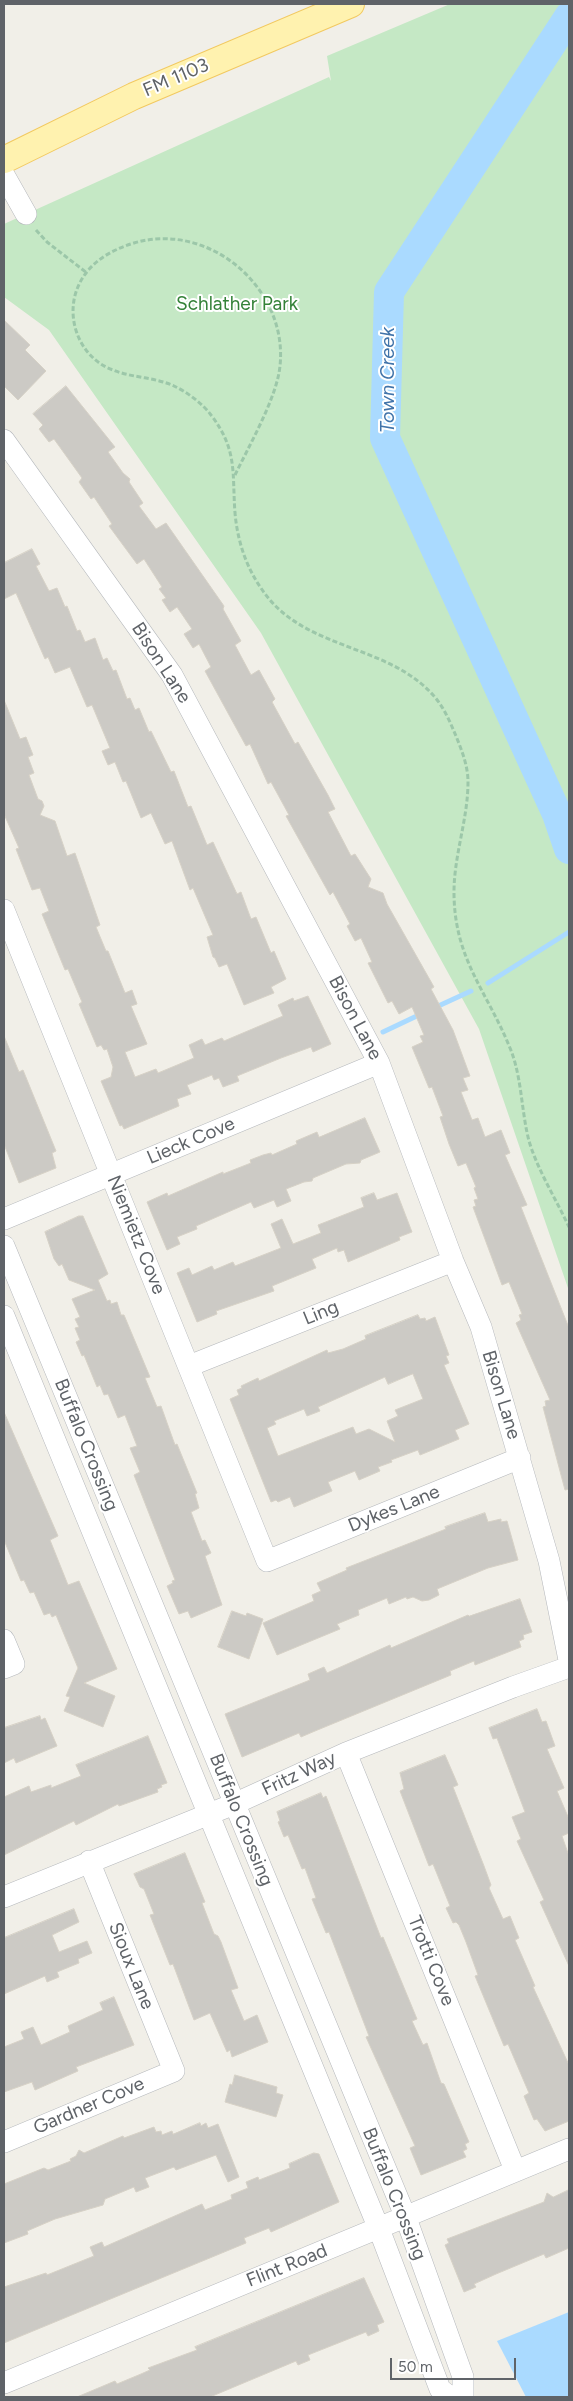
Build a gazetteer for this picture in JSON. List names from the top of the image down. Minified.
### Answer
{"streets":{"main road":["FM 1103"],"street":["Bison Lane","Lieck Cove","Niemietz Cove","Ling","Buffalo Crossing","Dykes Lane","Fritz Way","Trotti Cove","Sioux Lane","Gardner Cove","Flint Road"]},"crossings":[["Bison Lane","Lieck Cove"],["Bison Lane","Ling"],["Bison Lane","Dykes Lane"],["Lieck Cove","Niemietz Cove"],["Niemietz Cove","Ling"],["Niemietz Cove","Dykes Lane"],["Buffalo Crossing","Fritz Way"],["Buffalo Crossing","Flint Road"],["Fritz Way","Trotti Cove"],["Fritz Way","Sioux Lane"],["Trotti Cove","Flint Road"],["Sioux Lane","Gardner Cove"]],"water":["Town Creek"],"parks":["Schlather Park"],"scale_bar":"50 m"}
